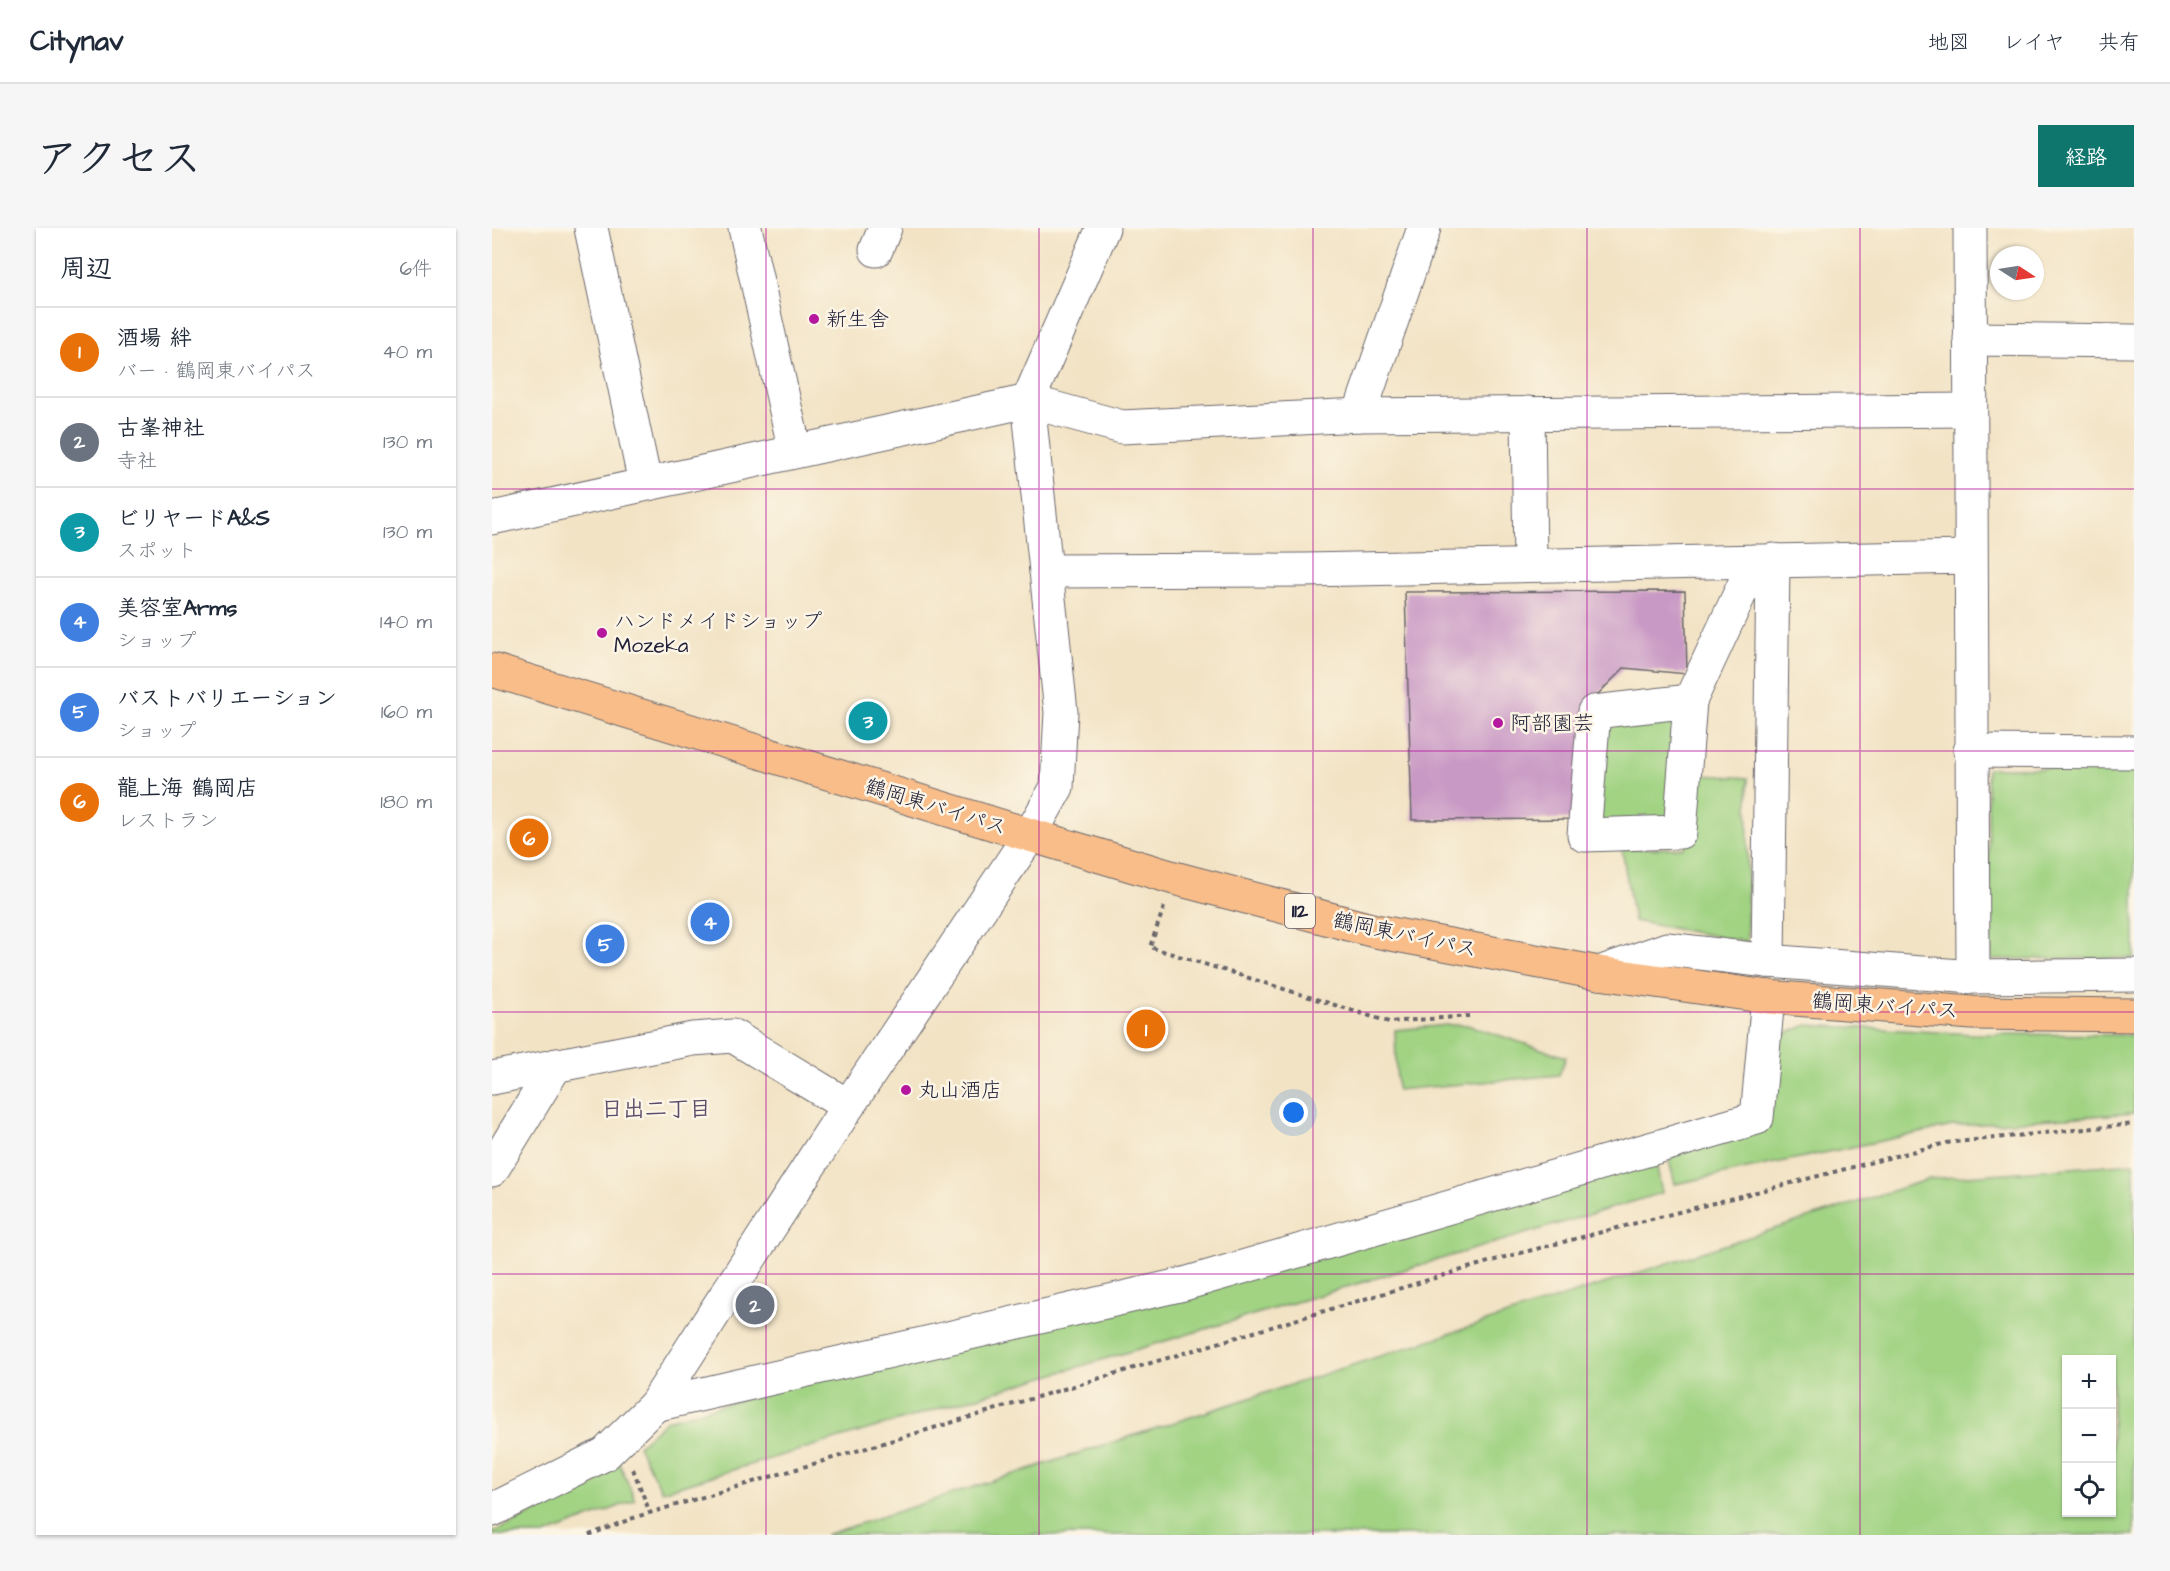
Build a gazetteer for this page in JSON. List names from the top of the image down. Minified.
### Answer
{"streets":{"highway":["鶴岡東バイパス","112"]},"districts":["日出二丁目"],"places":["新生舎","ハンドメイドショップ Mozeka","阿部園芸","丸山酒店"],"north":"right","page":{"header":"Citynav","nav":["地図","レイヤ","共有"],"title":"アクセス","buttons":"経路","heading":["周辺","6件"],"list":[{"mark":"1","name":"酒場 絆","note":"バー · 鶴岡東バイパス","value":"40 m"},{"mark":"2","name":"古峯神社","note":"寺社","value":"130 m"},{"mark":"3","name":"ビリヤードA&S","note":"スポット","value":"130 m"},{"mark":"4","name":"美容室Arms","note":"ショップ","value":"140 m"},{"mark":"5","name":"バストバリエーション","note":"ショップ","value":"160 m"},{"mark":"6","name":"龍上海 鶴岡店","note":"レストラン","value":"180 m"}],"pins":["3","6","4","5","1","2"],"map_buttons":["+","−"]}}
